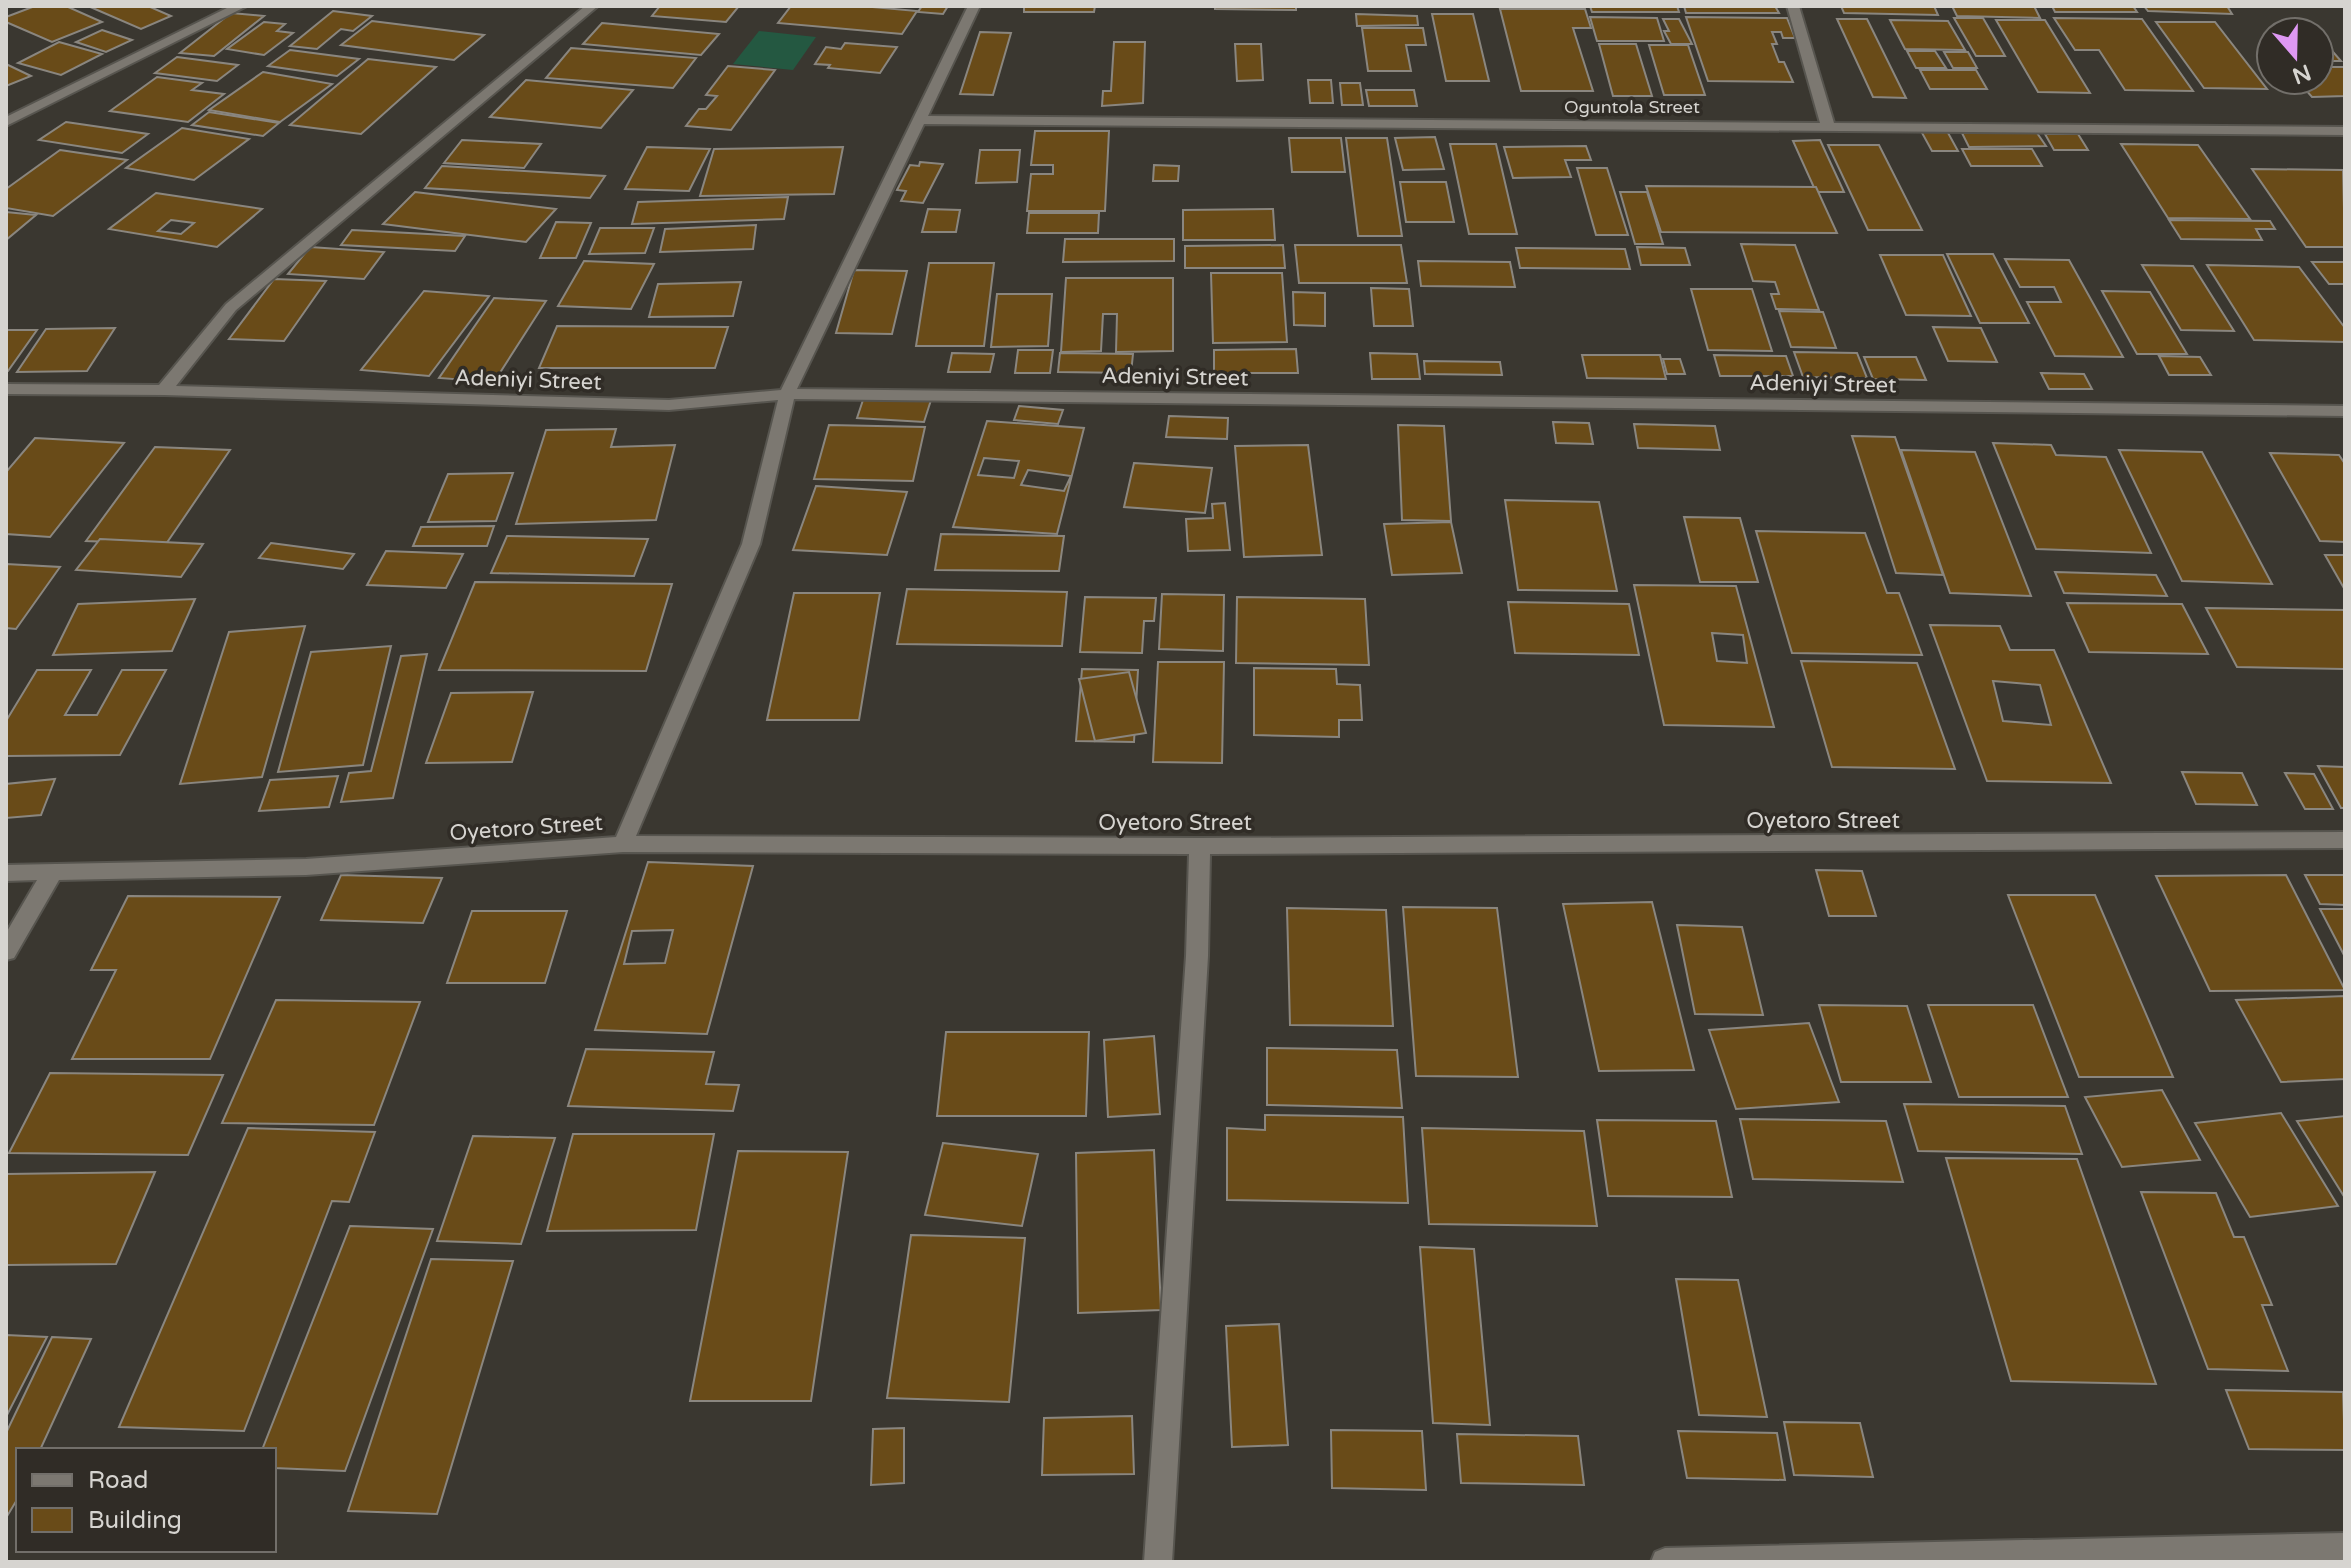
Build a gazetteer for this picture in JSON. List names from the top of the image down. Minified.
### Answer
{"streets":{"street":["Oguntola Street","Adeniyi Street","Oyetoro Street"]},"legend":["Road","Building"],"north":"bottom"}
